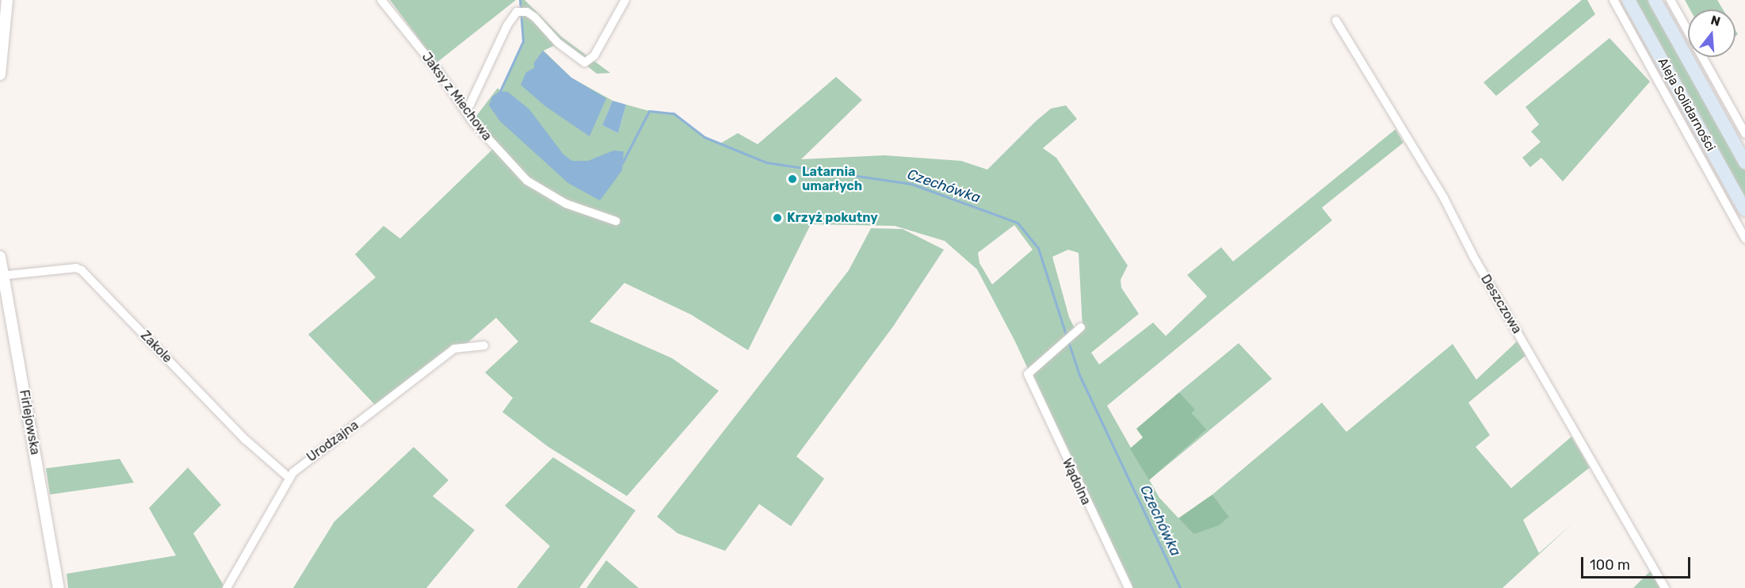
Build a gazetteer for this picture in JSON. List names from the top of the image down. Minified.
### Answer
{"streets":{"main road":["Aleja Solidarności"],"street":["Jaksy z Miechowa","Deszczowa","Zakole","Firlejowska","Urodzajna","Wądolna"]},"crossings":[["Zakole","Firlejowska"],["Zakole","Urodzajna"]],"water":["Czechówka"],"places":["Latarnia umarłych","Krzyż pokutny"],"scale_bar":"100 m","north":"top"}
